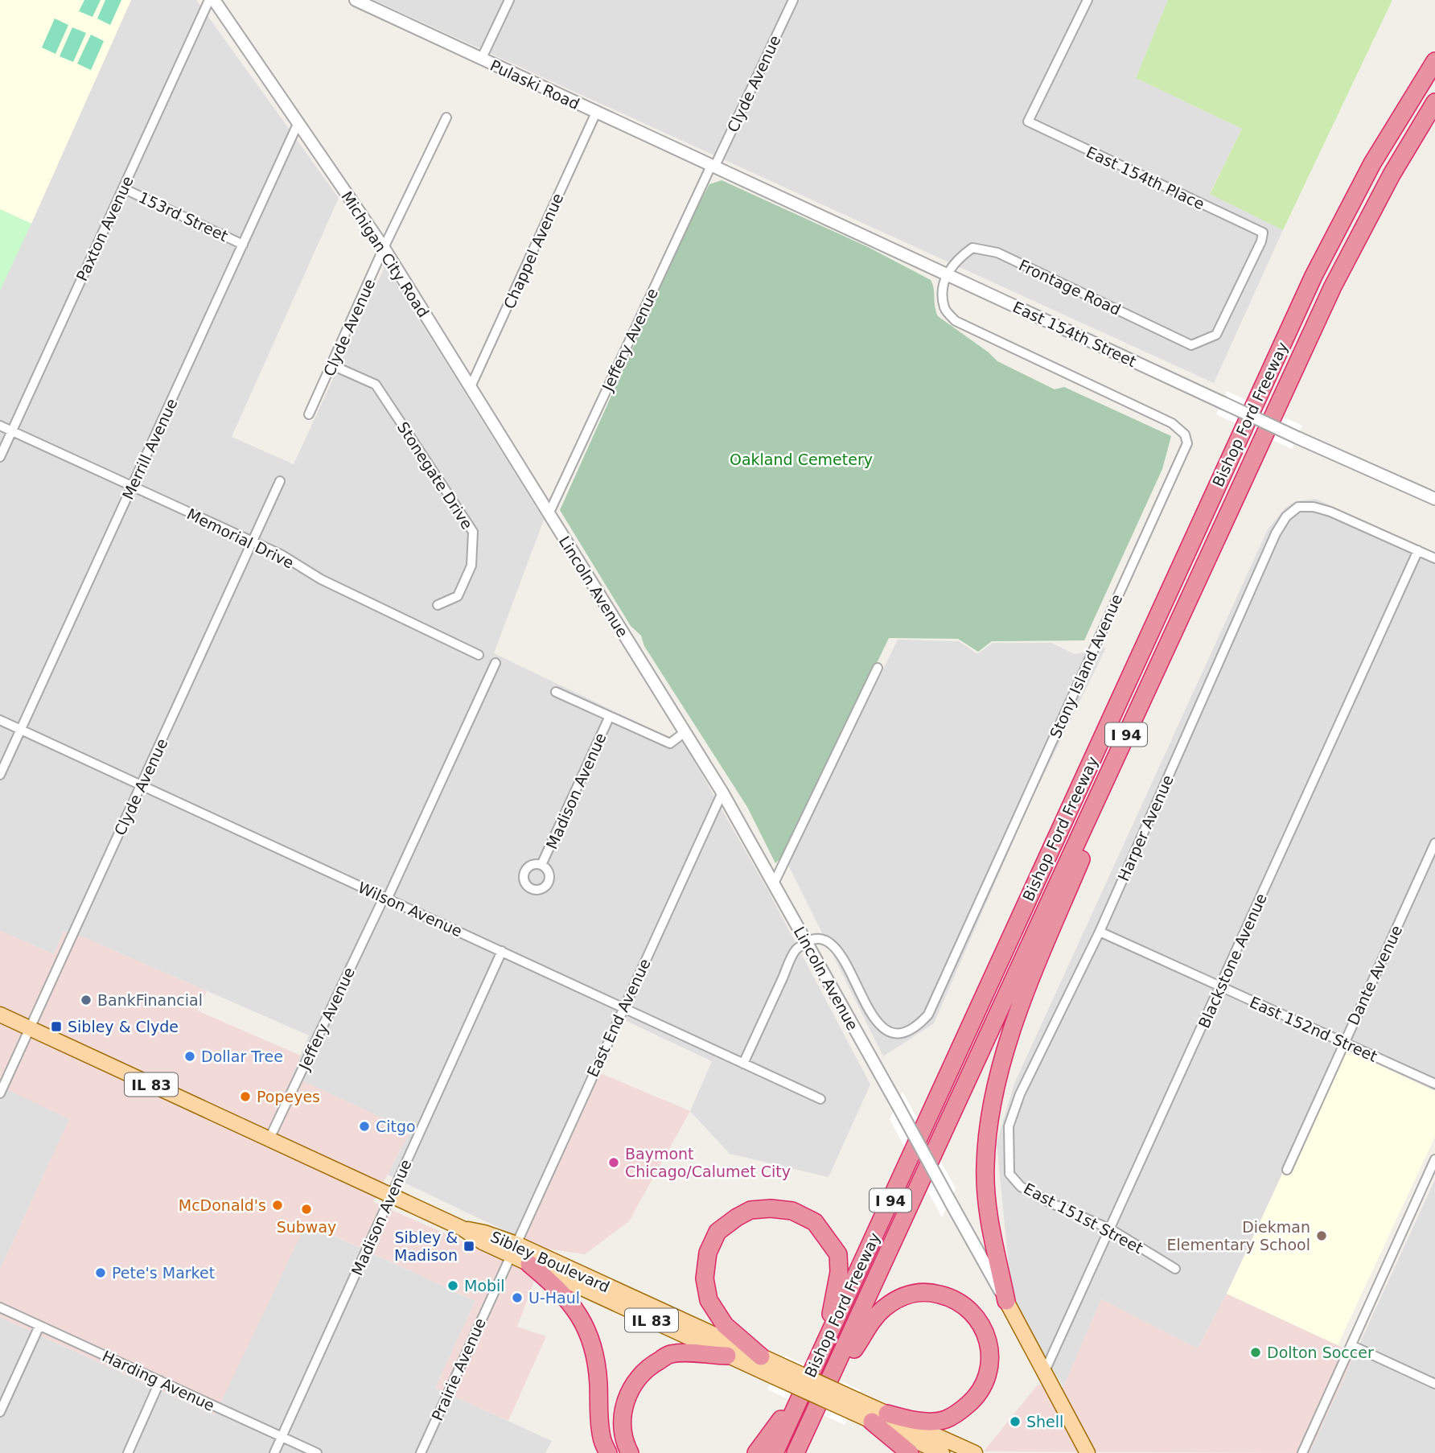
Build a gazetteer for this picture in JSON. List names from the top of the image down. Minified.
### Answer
{"streets":{"highway":["Bishop Ford Freeway","I 94"],"main road":["Lincoln Avenue","IL 83","Sibley Boulevard"],"street":["Clyde Avenue","Pulaski Road","East 154th Place","153rd Street","Paxton Avenue","Chappel Avenue","Michigan City Road","Frontage Road","East 154th Street","Jeffery Avenue","Merrill Avenue","Stonegate Drive","Memorial Drive","Stony Island Avenue","Madison Avenue","Harper Avenue","Wilson Avenue","Blackstone Avenue","Dante Avenue","East End Avenue","East 152nd Street","East 151st Street","Prairie Avenue","Harding Avenue"]},"crossings":[["Clyde Avenue","Pulaski Road"],["Clyde Avenue","Michigan City Road"],["Clyde Avenue","East 154th Street"],["Clyde Avenue","Jeffery Avenue"],["Clyde Avenue","Stonegate Drive"],["Clyde Avenue","Memorial Drive"],["Clyde Avenue","Wilson Avenue"],["Clyde Avenue","Sibley Boulevard"],["Pulaski Road","Chappel Avenue"],["Pulaski Road","East 154th Street"],["Pulaski Road","Jeffery Avenue"],["East 154th Place","Frontage Road"],["153rd Street","Paxton Avenue"],["153rd Street","Merrill Avenue"],["Paxton Avenue","Memorial Drive"],["Chappel Avenue","Michigan City Road"],["Michigan City Road","Jeffery Avenue"],["Michigan City Road","Merrill Avenue"],["Michigan City Road","Lincoln Avenue"],["Frontage Road","East 154th Street"],["Frontage Road","Stony Island Avenue"],["East 154th Street","Jeffery Avenue"],["East 154th Street","Stony Island Avenue"],["Jeffery Avenue","Lincoln Avenue"],["Jeffery Avenue","Wilson Avenue"],["Jeffery Avenue","Sibley Boulevard"],["Merrill Avenue","Memorial Drive"],["Merrill Avenue","Wilson Avenue"],["Lincoln Avenue","Stony Island Avenue"],["Lincoln Avenue","Blackstone Avenue"],["Lincoln Avenue","East End Avenue"],["Madison Avenue","Wilson Avenue"],["Madison Avenue","Sibley Boulevard"],["Madison Avenue","Harding Avenue"],["Harper Avenue","Blackstone Avenue"],["Harper Avenue","East 152nd Street"],["Harper Avenue","East 151st Street"],["Wilson Avenue","East End Avenue"],["Blackstone Avenue","East 152nd Street"],["Blackstone Avenue","East 151st Street"],["Dante Avenue","East 152nd Street"],["East End Avenue","Sibley Boulevard"],["East End Avenue","Prairie Avenue"],["IL 83","Sibley Boulevard"],["Sibley Boulevard","Prairie Avenue"]],"parks":["Oakland Cemetery"],"places":{"other":["BankFinancial","Dollar Tree","Popeyes","Citgo","Baymont Chicago/Calumet City","McDonald's","Subway","Diekman Elementary School","Pete's Market","Mobil","U-Haul","Dolton Soccer","Shell"],"transit":["Sibley & Clyde","Sibley & Madison"]}}
